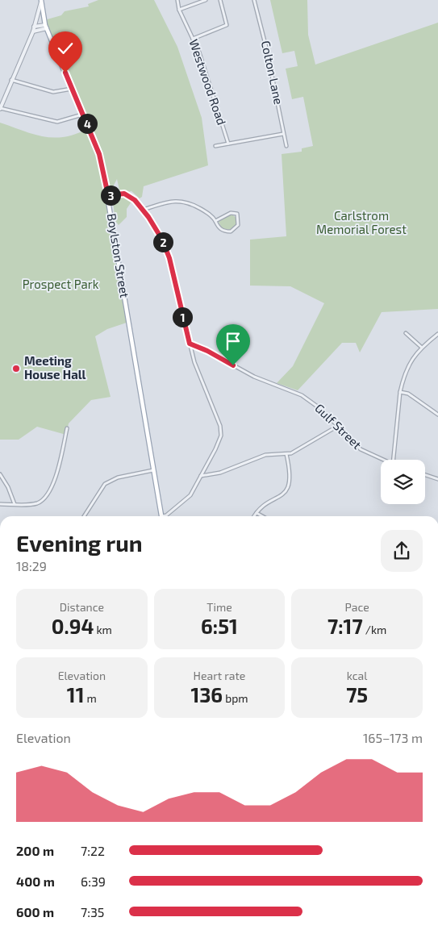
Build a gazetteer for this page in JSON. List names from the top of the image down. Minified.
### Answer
{"streets":{"main road":["Boylston Street"],"street":["Colton Lane","Westwood Road","Gulf Street"]},"parks":["Carlstrom Memorial Forest","Prospect Park"],"places":["Meeting House Hall"],"page":{"pins":["4","3","2","1"],"heading":["Evening run","18:29"],"stats":[["Distance","0.94 km"],["Time","6:51"],["Pace","7:17 /km"],["Elevation","11 m"],["Heart rate","136 bpm"],["kcal","75"]],"chart":["Elevation","165–173 m"],"list":[{"name":"200 m","note":"7:22"},{"name":"400 m","note":"6:39"},{"name":"600 m","note":"7:35"}]}}
